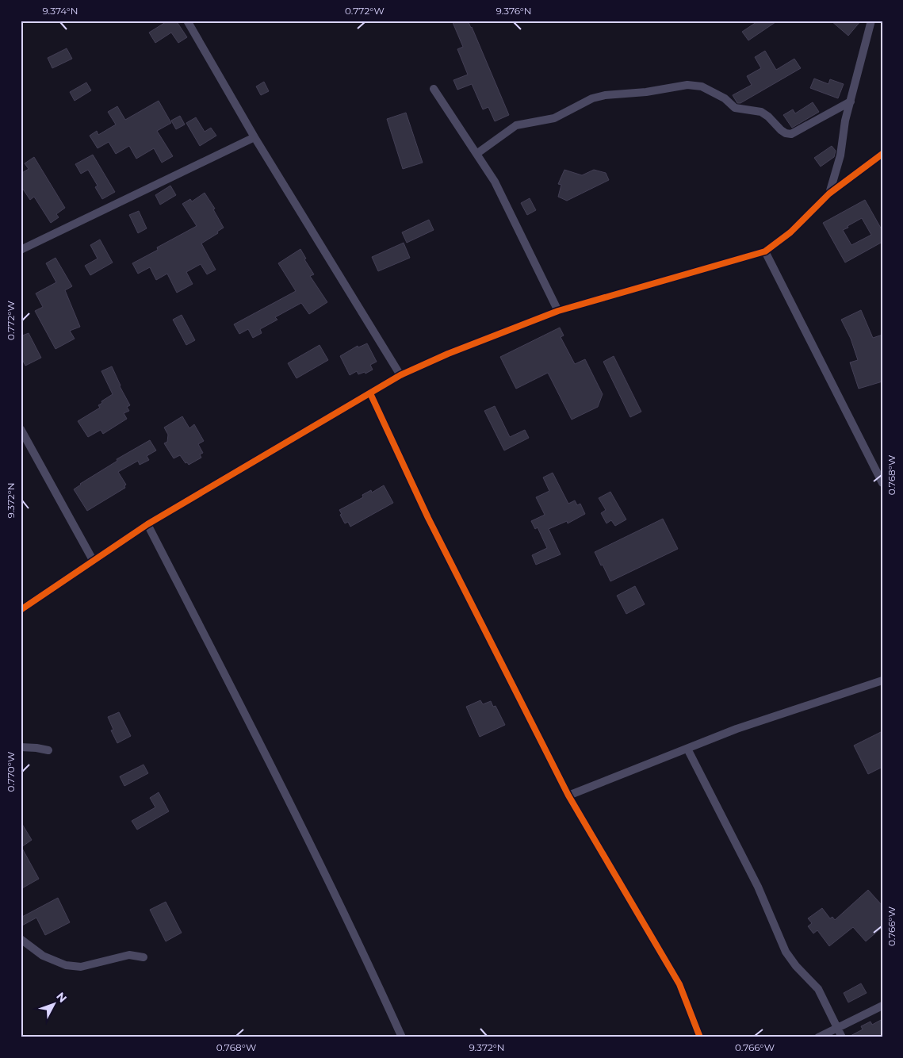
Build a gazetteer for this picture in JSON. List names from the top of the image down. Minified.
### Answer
{"north":"top right","coordinates":["9.374°N","0.772°W","9.376°N","0.768°W","9.372°N","0.770°W","0.766°W"]}
